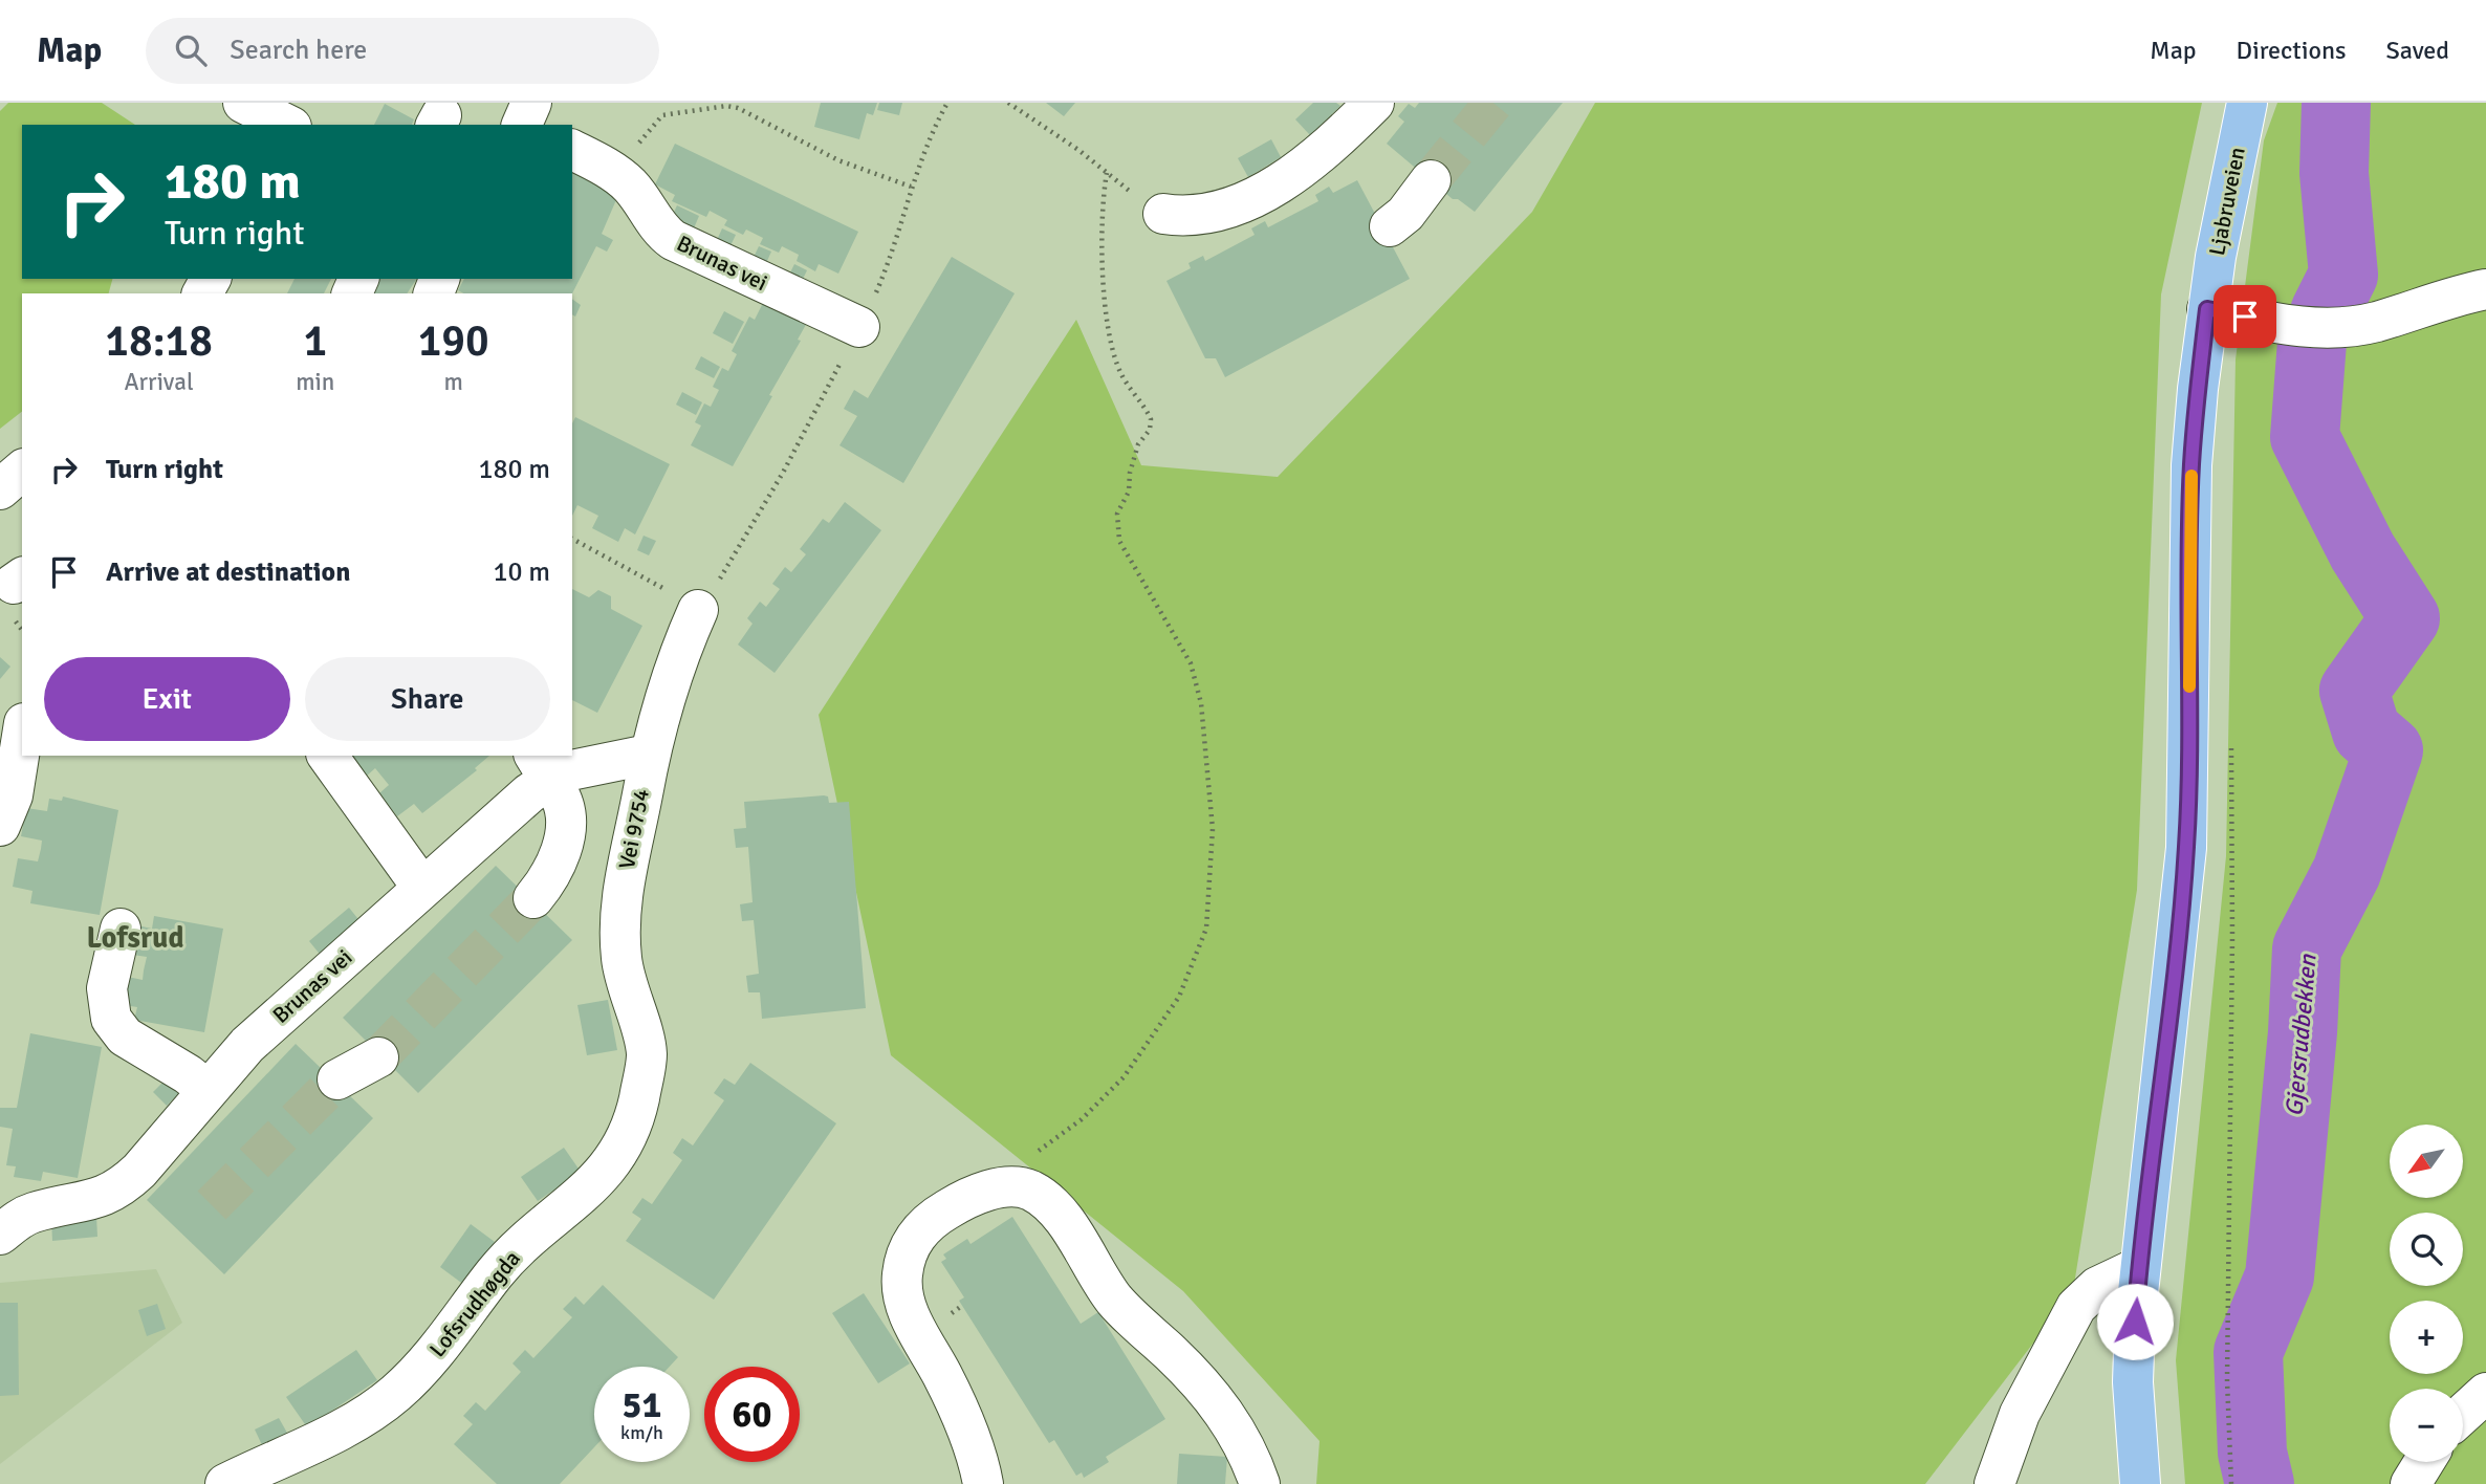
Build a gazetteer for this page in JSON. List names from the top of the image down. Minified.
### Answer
{"streets":{"main road":["Ljabruveien"],"street":["Brunas vei","Vei 9754","Lofsrudhøgda"]},"crossings":[["Brunas vei","Vei 9754"],["Vei 9754","Lofsrudhøgda"]],"districts":["Lofsrud"],"water":["Gjersrudbekken"],"north":"bottom left","page":{"header":"Map","search":"Search here","nav":["Map","Directions","Saved"],"turn":["180 m","Turn right"],"eta":["18:18","Arrival","1","min","190","m"],"list":[{"name":"Turn right","value":"180 m"},{"name":"Arrive at destination","value":"10 m"}],"buttons":["Exit","Share"],"map_buttons":["+","−"],"speed":"51 km/h","limit":"60"}}
